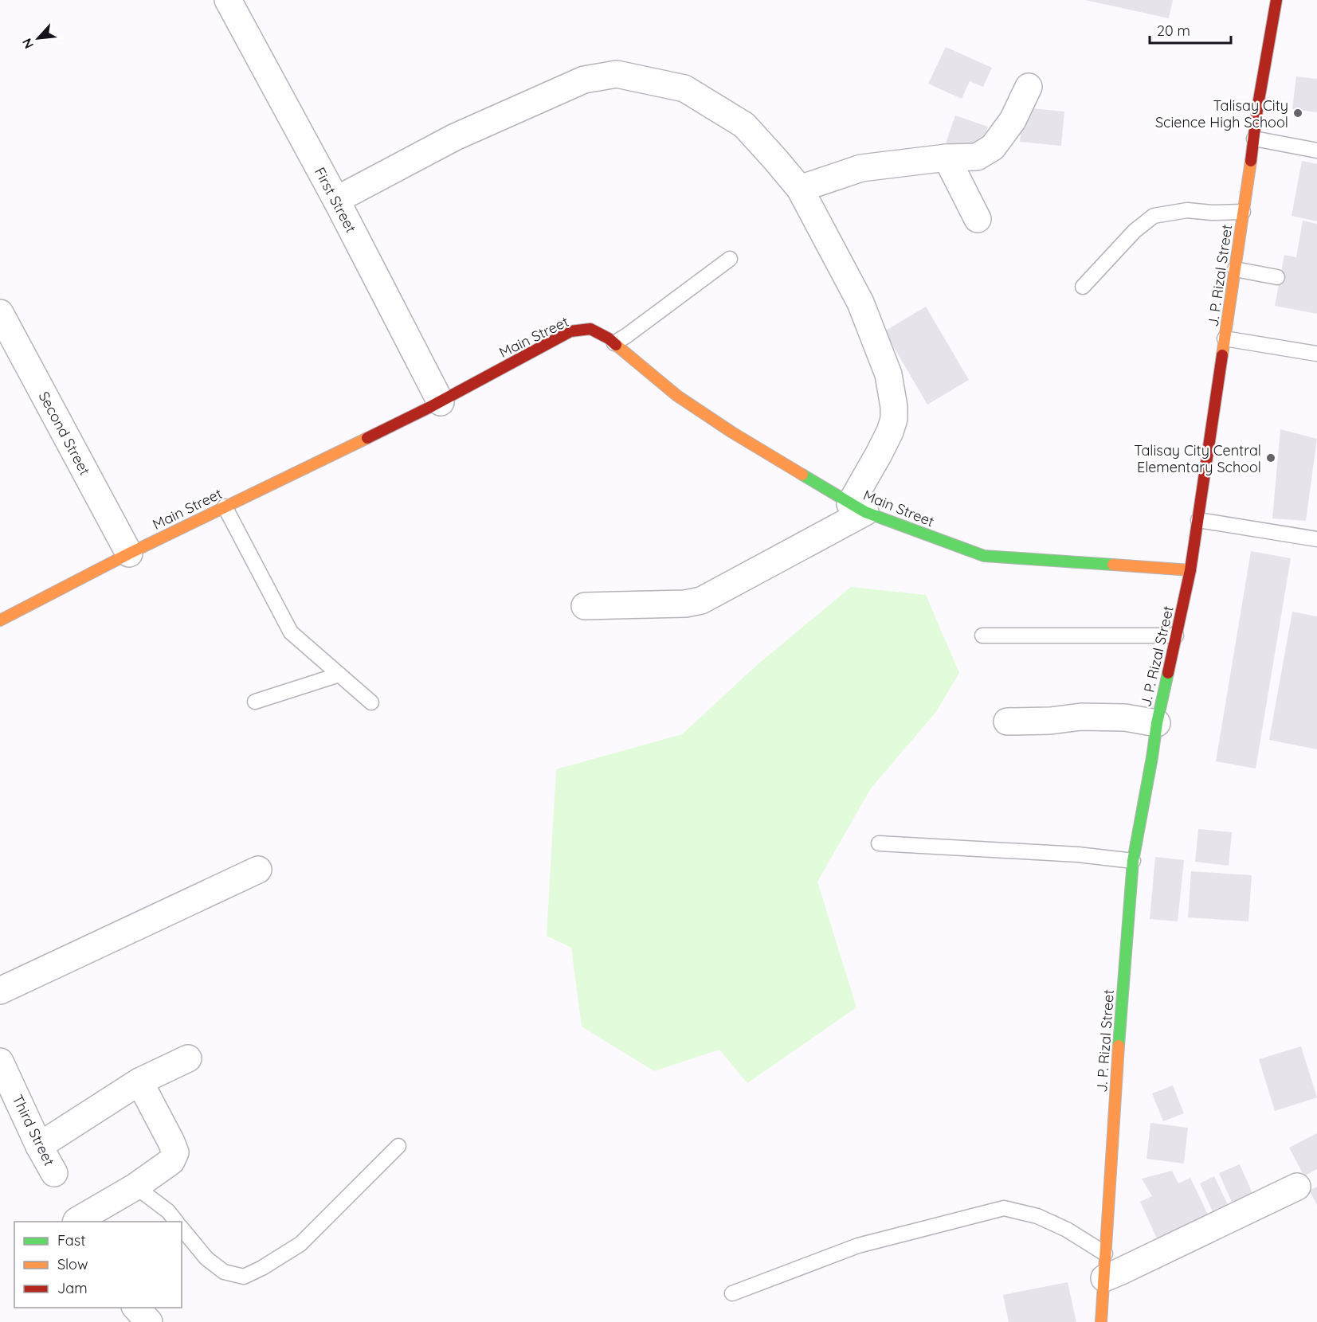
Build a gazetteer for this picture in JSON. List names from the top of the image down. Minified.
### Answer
{"streets":{"street":["First Street","J. P. Rizal Street","Main Street","Second Street","Third Street"]},"crossings":[["First Street","Main Street"],["J. P. Rizal Street","Main Street"],["Main Street","Second Street"]],"places":["Talisay City Science High School","Talisay City Central Elementary School"],"legend":["Fast","Slow","Jam"],"scale_bar":"20 m","north":"bottom left"}
